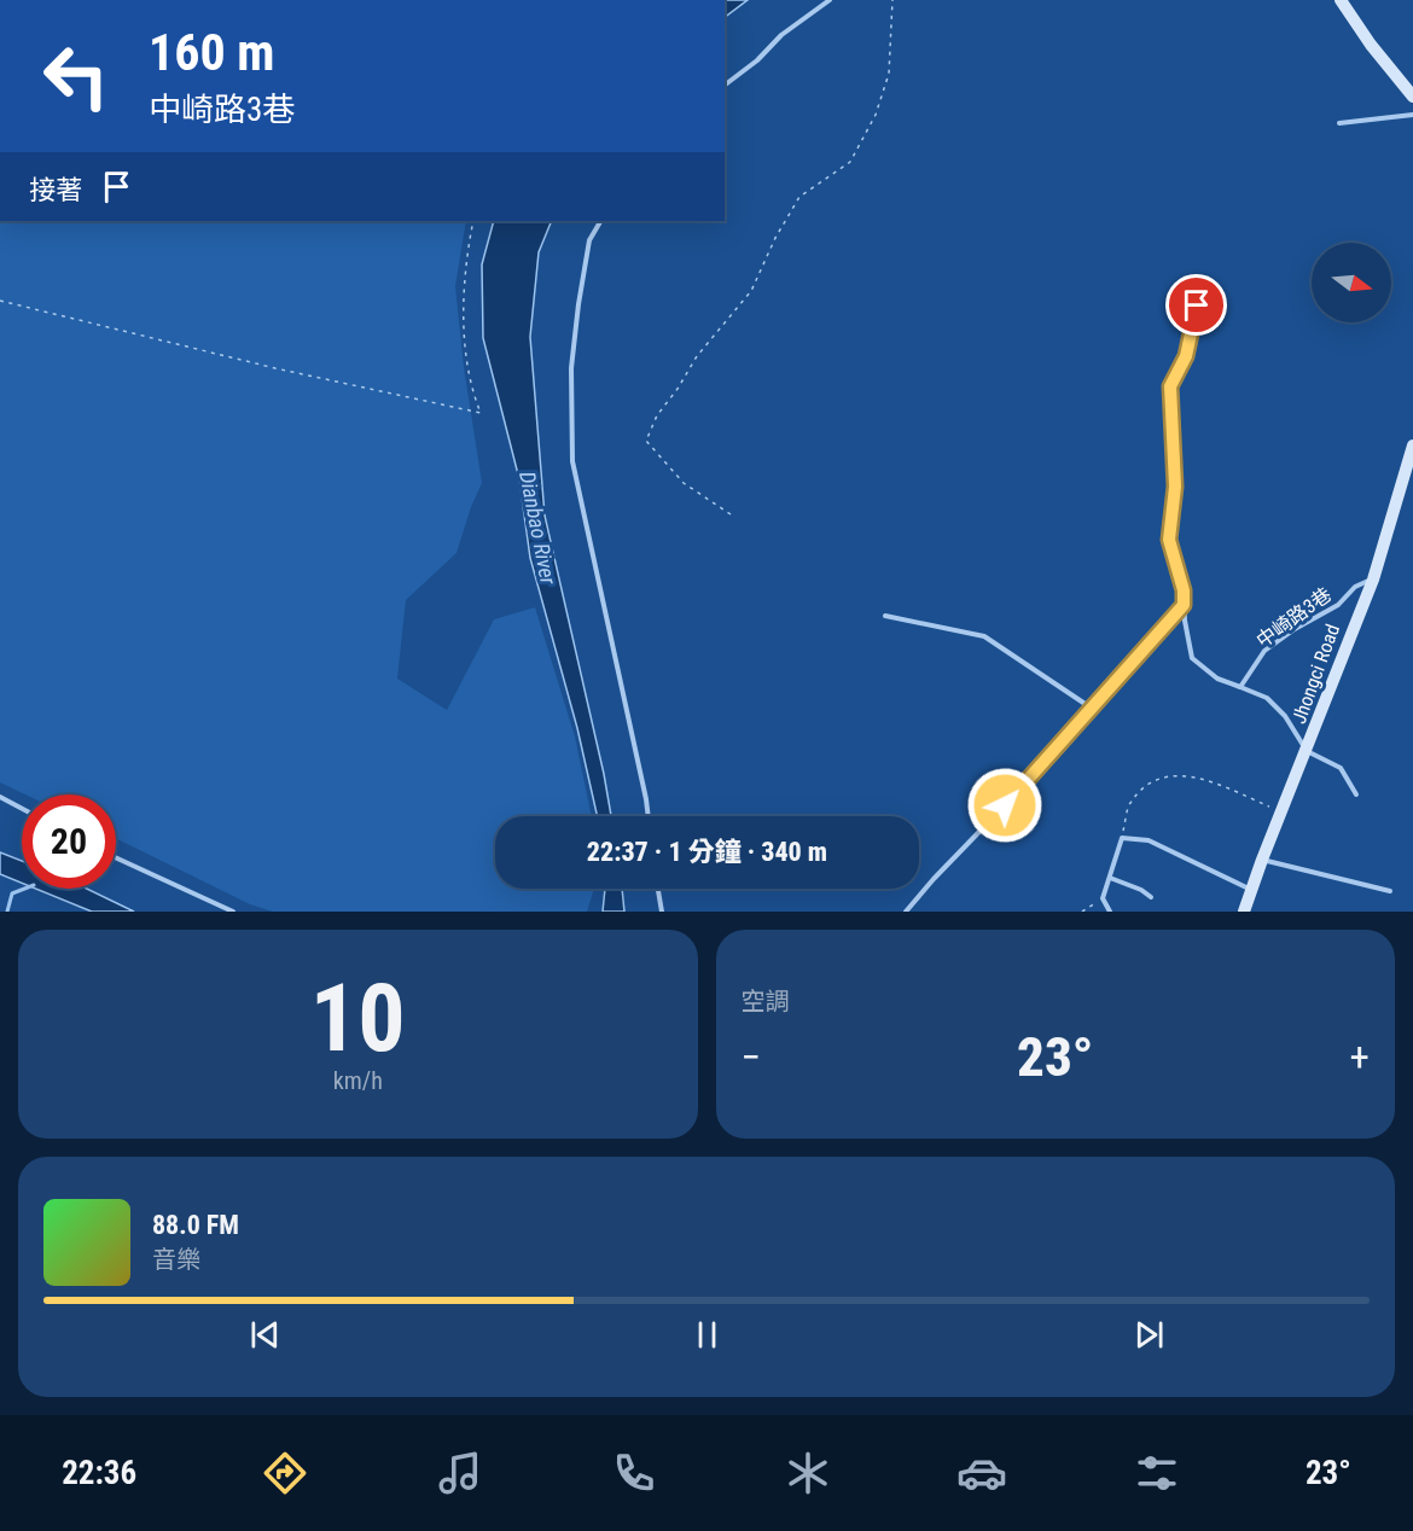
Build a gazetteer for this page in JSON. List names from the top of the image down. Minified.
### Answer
{"streets":{"street":["Jhongci Road"],"lane":["中崎路3巷"]},"crossings":[["中崎路3巷","Jhongci Road"]],"water":["Dianbao River"],"north":"right","page":{"turn":["160 m","中崎路3巷"],"then":"接著","limit":"20","trip":"22:37 · 1 分鐘 · 340 m","tile":[["10","km/h"],"空調"],"heat":["−","23°","+"],"song":["88.0 FM","音樂"],"tabs":["22:36","23°"]}}
